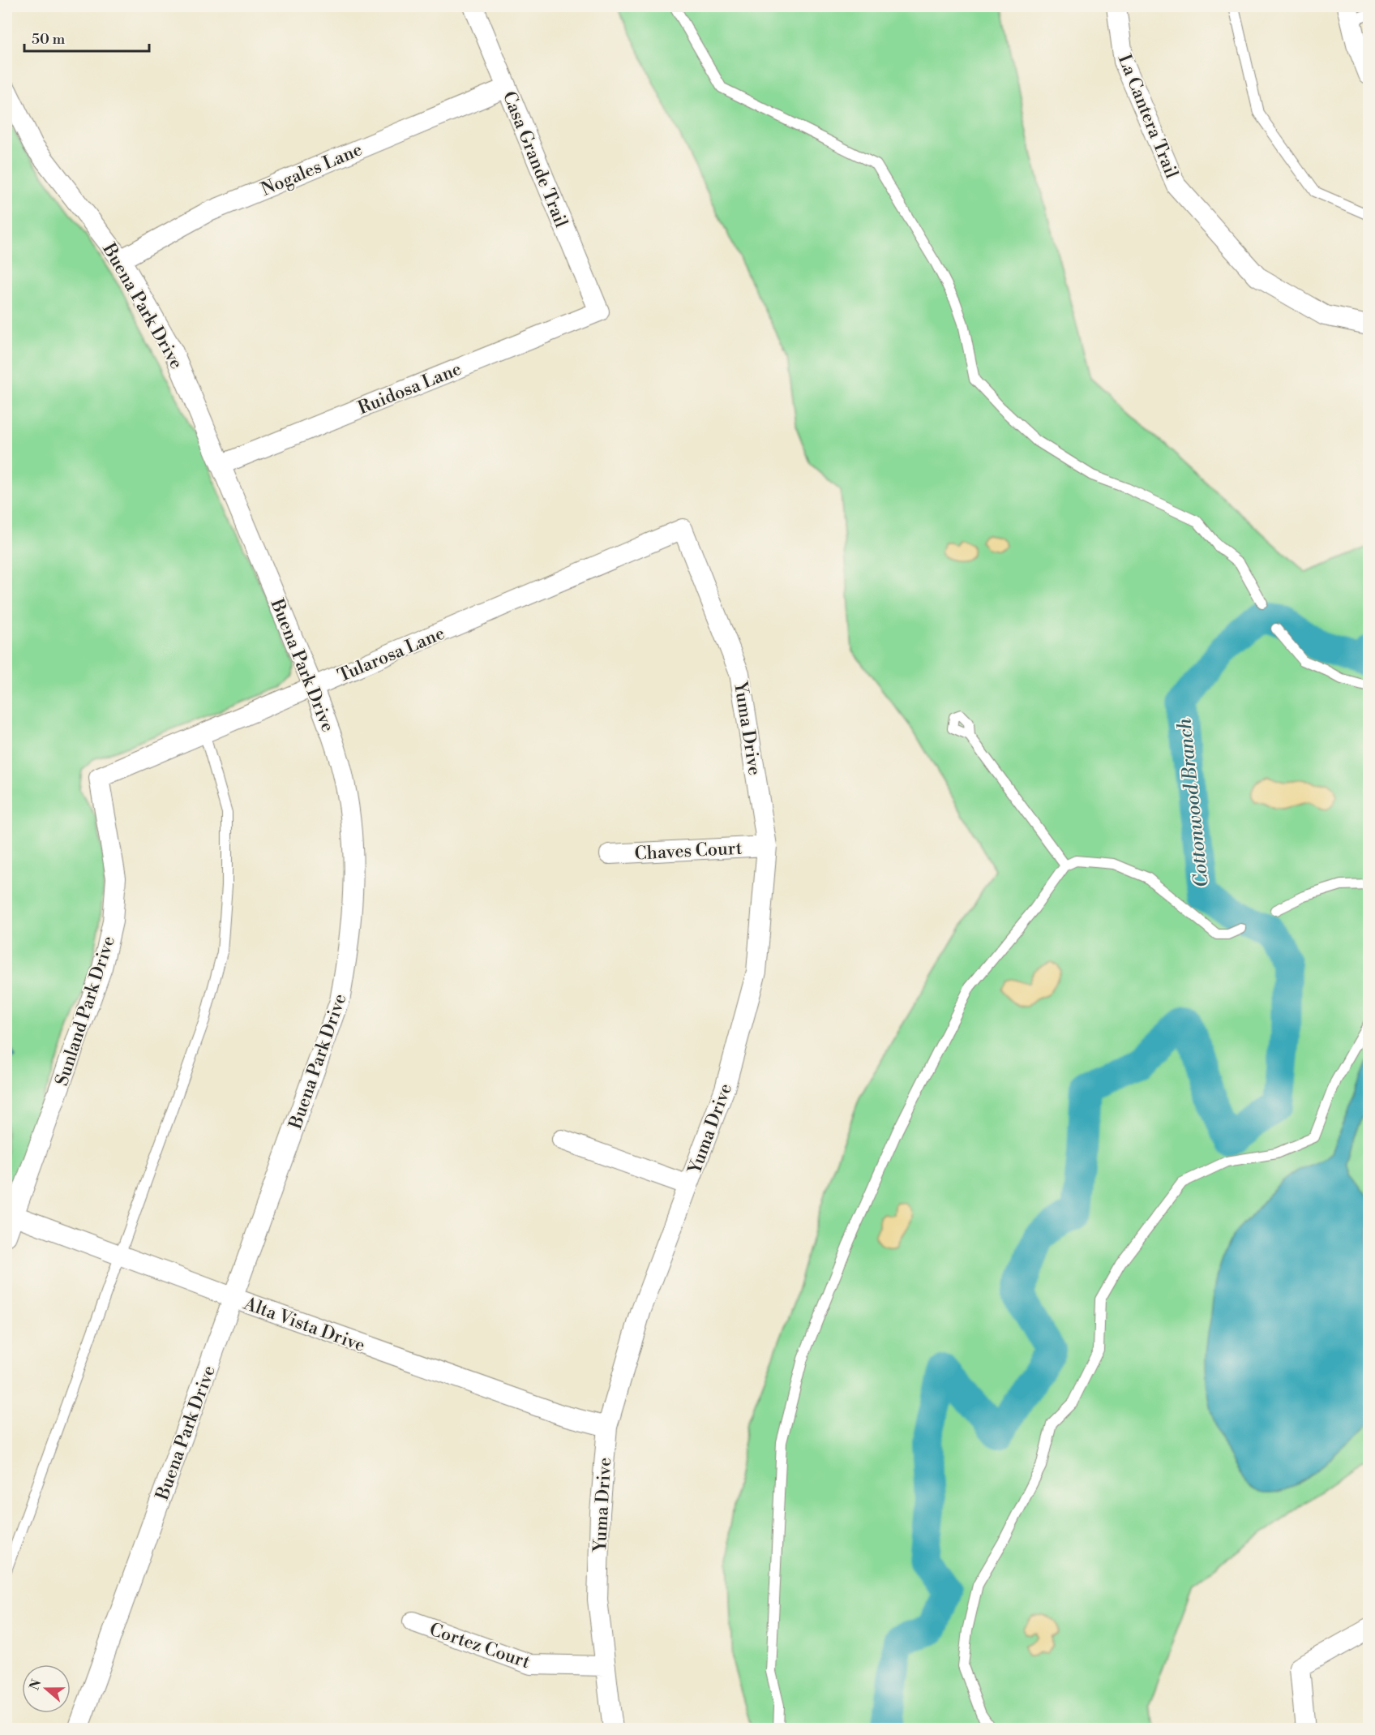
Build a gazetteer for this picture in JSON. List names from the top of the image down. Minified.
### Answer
{"streets":{"street":["La Cantera Trail","Casa Grande Trail","Nogales Lane","Buena Park Drive","Ruidosa Lane","Tularosa Lane","Yuma Drive","Chaves Court","Sunland Park Drive","Alta Vista Drive","Cortez Court"]},"crossings":[["Casa Grande Trail","Nogales Lane"],["Casa Grande Trail","Ruidosa Lane"],["Nogales Lane","Buena Park Drive"],["Buena Park Drive","Ruidosa Lane"],["Buena Park Drive","Tularosa Lane"],["Buena Park Drive","Alta Vista Drive"],["Tularosa Lane","Yuma Drive"],["Tularosa Lane","Sunland Park Drive"],["Yuma Drive","Chaves Court"],["Yuma Drive","Alta Vista Drive"],["Yuma Drive","Cortez Court"],["Sunland Park Drive","Alta Vista Drive"]],"water":["Cottonwood Branch"],"scale_bar":"50 m","north":"left"}
